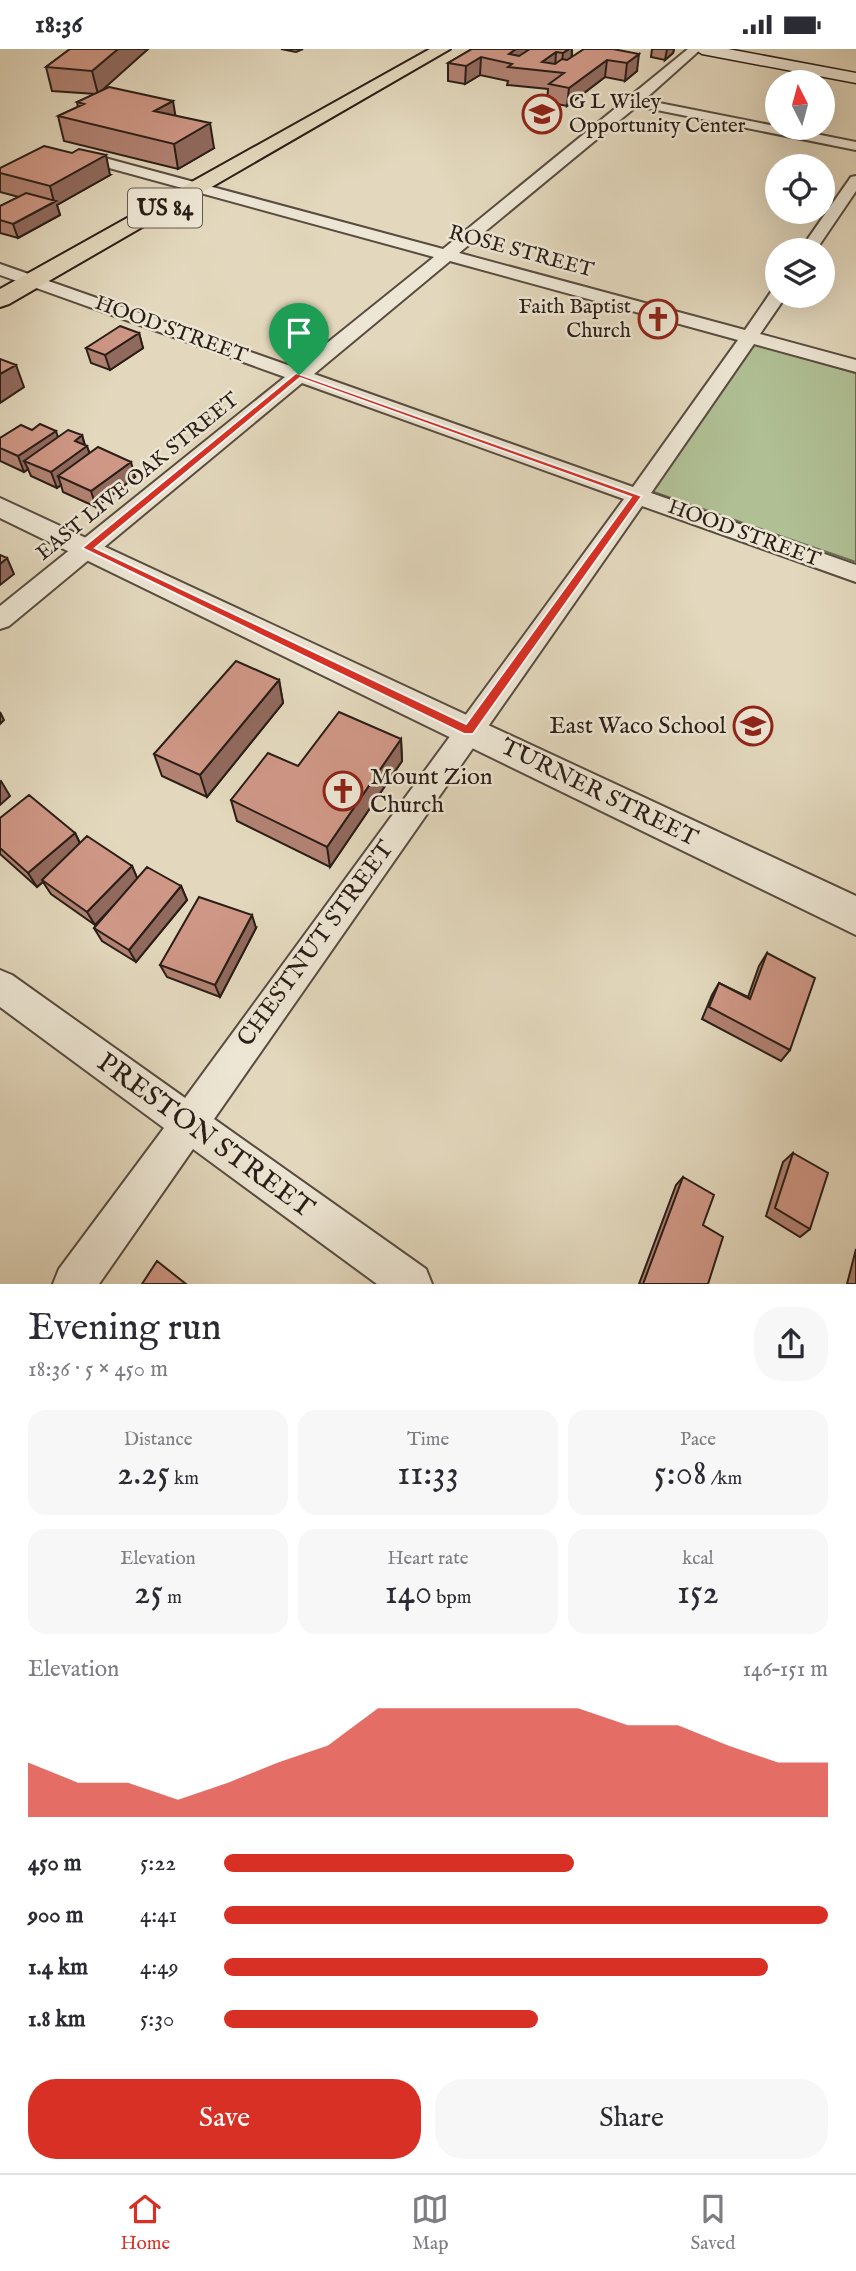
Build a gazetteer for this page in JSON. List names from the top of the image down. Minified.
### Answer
{"streets":{"main road":["US 84"],"street":["ROSE STREET","HOOD STREET","EAST LIVE OAK STREET","TURNER STREET","CHESTNUT STREET","PRESTON STREET"]},"crossings":[["US 84","ROSE STREET"],["US 84","HOOD STREET"],["ROSE STREET","EAST LIVE OAK STREET"],["ROSE STREET","CHESTNUT STREET"],["HOOD STREET","EAST LIVE OAK STREET"],["HOOD STREET","CHESTNUT STREET"],["EAST LIVE OAK STREET","TURNER STREET"],["TURNER STREET","CHESTNUT STREET"],["CHESTNUT STREET","PRESTON STREET"]],"places":{"school or university":["G L Wiley Opportunity Center","East Waco School"],"church":["Faith Baptist Church","Mount Zion Church"]},"north":"top","page":{"status":"18:36","heading":["Evening run","18:36 · 5 × 450 m"],"stats":[["Distance","2.25 km"],["Time","11:33"],["Pace","5:08 /km"],["Elevation","25 m"],["Heart rate","140 bpm"],["kcal","152"]],"chart":["Elevation","146–151 m"],"list":[{"name":"450 m","note":"5:22"},{"name":"900 m","note":"4:41"},{"name":"1.4 km","note":"4:49"},{"name":"1.8 km","note":"5:30"}],"buttons":["Save","Share"],"tabs":["Home","Map","Saved"]}}
